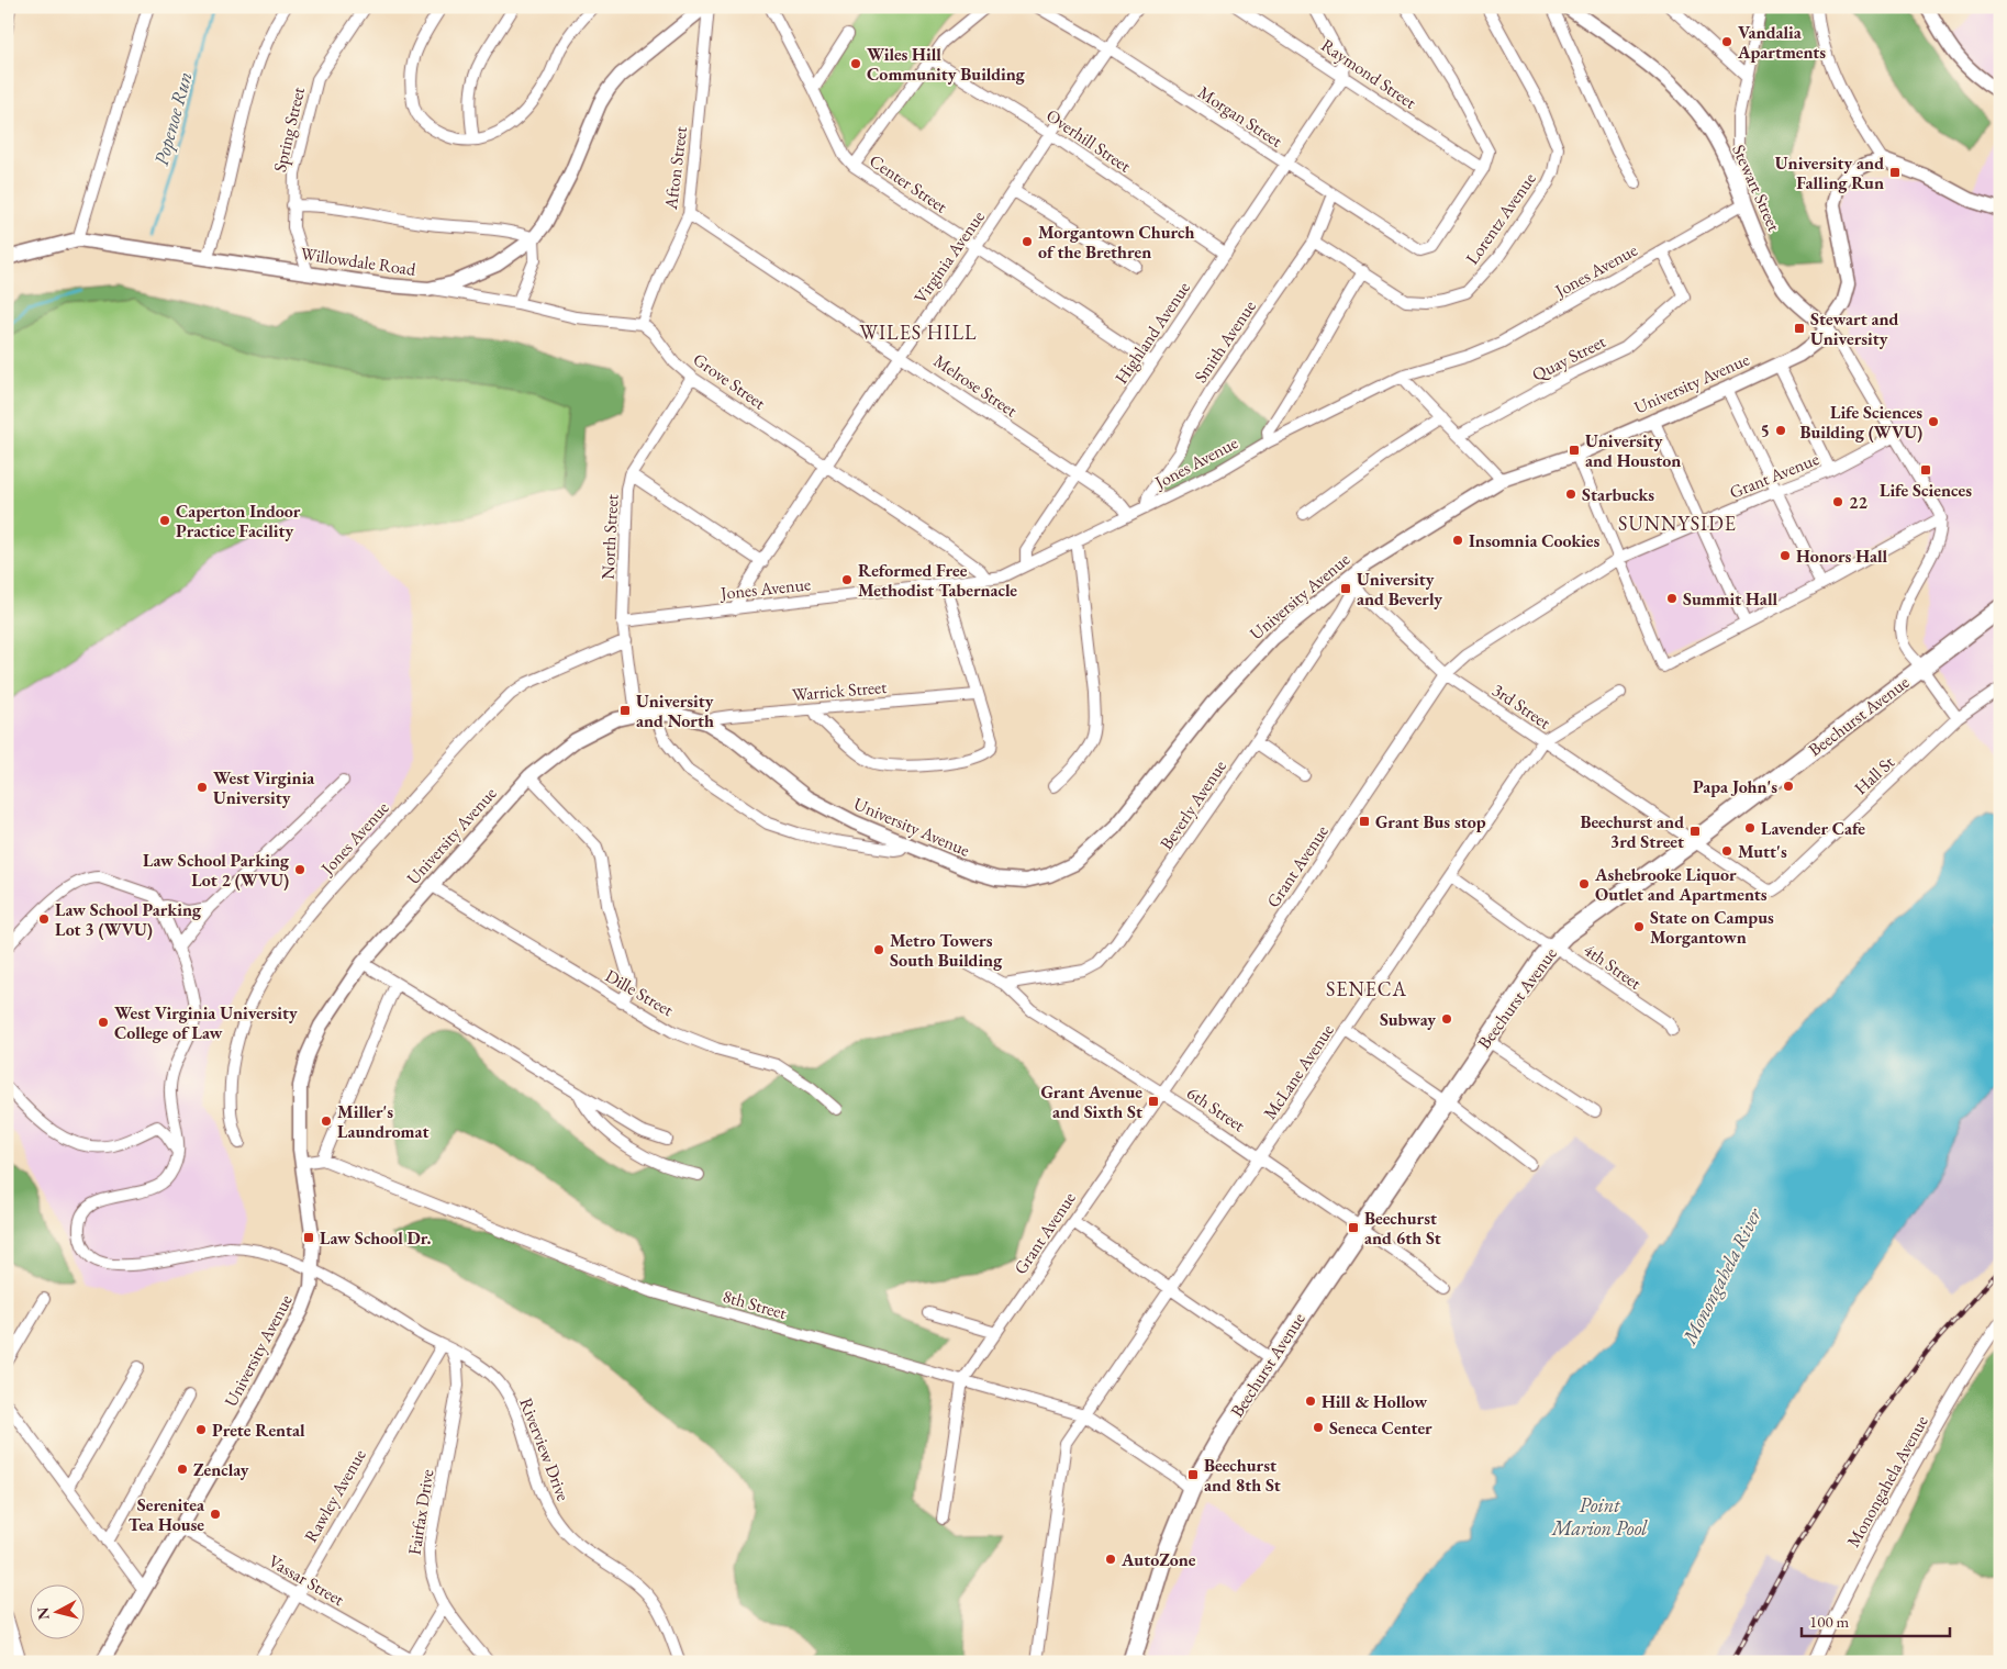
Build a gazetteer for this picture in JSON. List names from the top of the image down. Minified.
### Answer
{"streets":{"main road":["Beechurst Avenue"],"street":["Raymond Street","Morgan Street","Spring Street","Overhill Street","Afton Street","Center Street","Stewart Street","Lorentz Avenue","Virginia Avenue","Willowdale Road","Jones Avenue","Highland Avenue","Smith Avenue","Quay Street","Grove Street","University Avenue","Melrose Street","Grant Avenue","North Street","Warrick Street","3rd Street","Hall St","Beverly Avenue","4th Street","Dille Street","McLane Avenue","6th Street","8th Street","Riverview Drive","Monongahela Avenue","Rawley Avenue","Fairfax Drive","Vassar Street"]},"crossings":[["Raymond Street","Morgan Street"],["Raymond Street","Highland Avenue"],["Morgan Street","Virginia Avenue"],["Morgan Street","Highland Avenue"],["Morgan Street","Smith Avenue"],["Spring Street","Willowdale Road"],["Overhill Street","Virginia Avenue"],["Overhill Street","Highland Avenue"],["Afton Street","Willowdale Road"],["Afton Street","Grove Street"],["Afton Street","Melrose Street"],["Center Street","Virginia Avenue"],["Center Street","Highland Avenue"],["Stewart Street","Jones Avenue"],["Stewart Street","University Avenue"],["Lorentz Avenue","Smith Avenue"],["Virginia Avenue","Jones Avenue"],["Virginia Avenue","Grove Street"],["Virginia Avenue","Melrose Street"],["Jones Avenue","Highland Avenue"],["Jones Avenue","Smith Avenue"],["Jones Avenue","Quay Street"],["Jones Avenue","Grove Street"],["Jones Avenue","Melrose Street"],["Jones Avenue","North Street"],["Highland Avenue","Melrose Street"],["Grove Street","North Street"],["University Avenue","North Street"],["University Avenue","Warrick Street"],["University Avenue","3rd Street"],["University Avenue","Beverly Avenue"],["University Avenue","Dille Street"],["University Avenue","Riverview Drive"],["University Avenue","Vassar Street"],["Grant Avenue","3rd Street"],["Grant Avenue","6th Street"],["Grant Avenue","8th Street"],["3rd Street","Beechurst Avenue"],["3rd Street","Hall St"],["3rd Street","Beverly Avenue"],["3rd Street","McLane Avenue"],["Beechurst Avenue","4th Street"],["Beechurst Avenue","6th Street"],["Beechurst Avenue","8th Street"],["Beverly Avenue","6th Street"],["4th Street","McLane Avenue"],["McLane Avenue","6th Street"],["McLane Avenue","8th Street"],["Riverview Drive","Rawley Avenue"],["Riverview Drive","Fairfax Drive"],["Rawley Avenue","Fairfax Drive"],["Rawley Avenue","Vassar Street"]],"districts":["WILES HILL","SUNNYSIDE","SENECA"],"water":["Popenoe Run","Monongahela River","Point Marion Pool"],"places":{"other":["Vandalia Apartments","Wiles Hill Community Building","Morgantown Church of the Brethren","Life Sciences Building (WVU)","5","Starbucks","22","Caperton Indoor Practice Facility","Insomnia Cookies","Honors Hall","Reformed Free Methodist Tabernacle","Summit Hall","Papa John's","West Virginia University","Lavender Cafe","Mutt's","Law School Parking Lot 2 (WVU)","Ashebrooke Liquor Outlet and Apartments","Law School Parking Lot 3 (WVU)","State on Campus Morgantown","Metro Towers South Building","Subway","West Virginia University College of Law","Miller's Laundromat","Hill & Hollow","Seneca Center","Prete Rental","Zenclay","Serenitea Tea House","AutoZone"],"transit":["University and Falling Run","Stewart and University","University and Houston","Life Sciences","University and Beverly","University and North","Grant Bus stop","Beechurst and 3rd Street","Grant Avenue and Sixth St","Beechurst and 6th St","Law School Dr.","Beechurst and 8th St"]},"scale_bar":"100 m","north":"left"}
